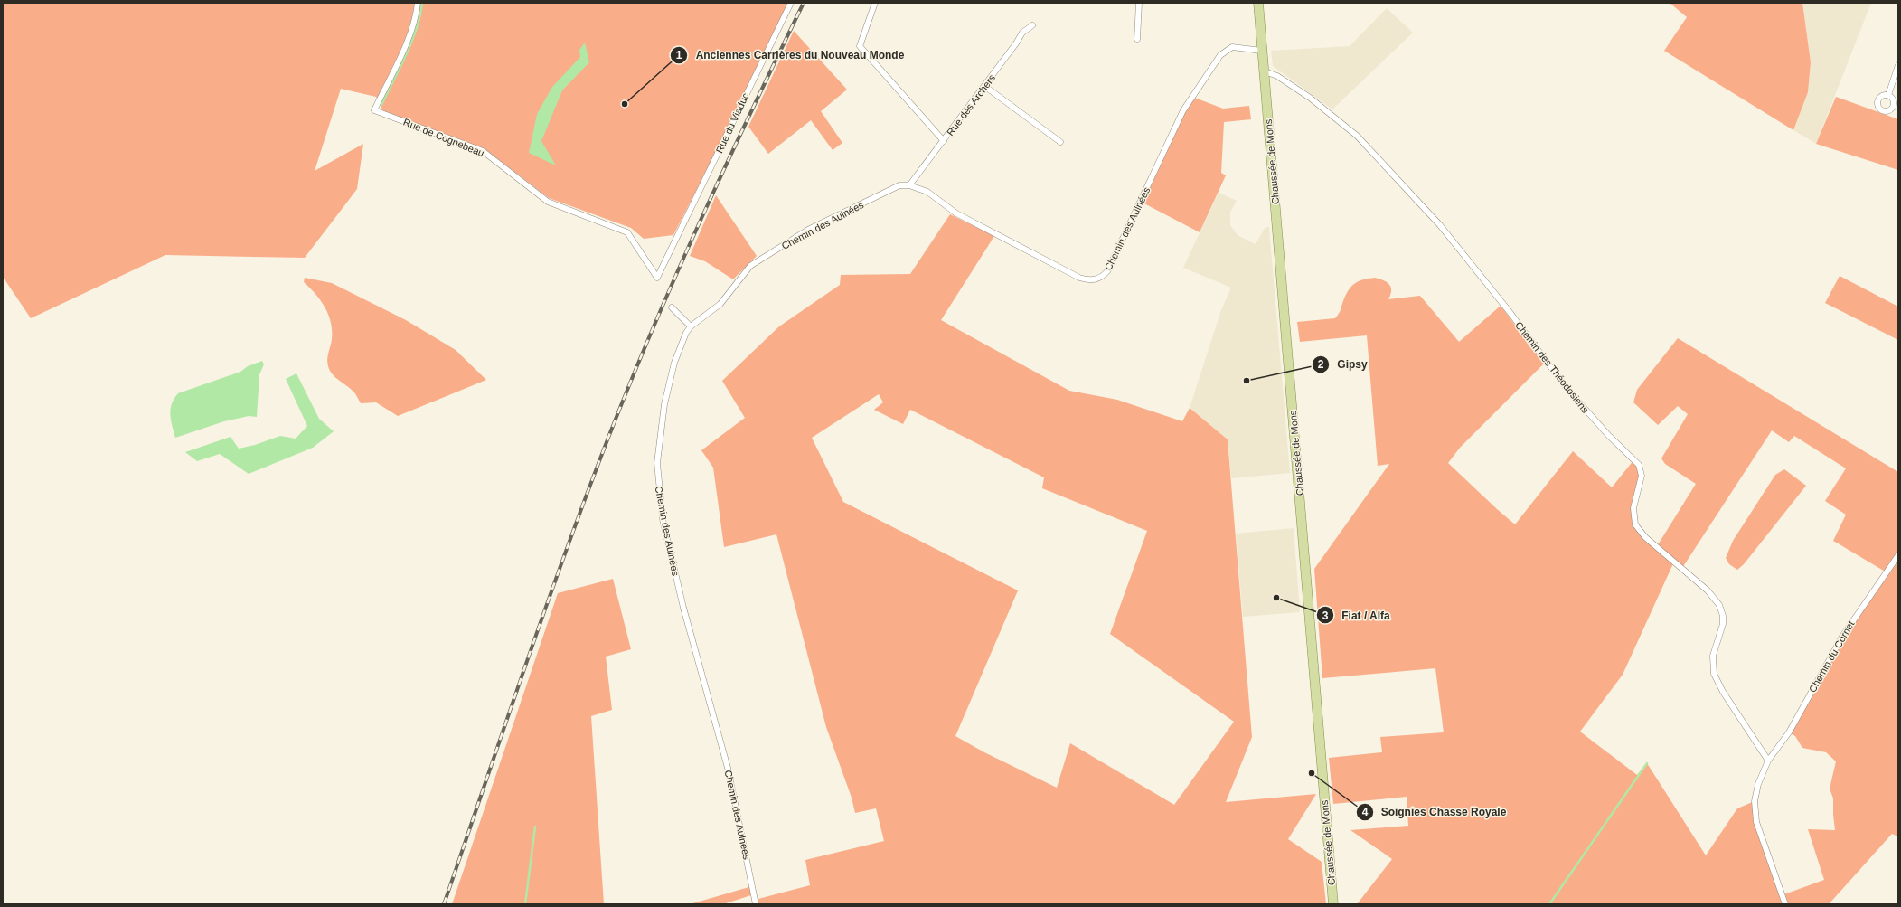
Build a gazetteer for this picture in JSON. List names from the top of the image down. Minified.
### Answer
{"streets":{"main road":["Chaussée de Mons"],"street":["Rue des Archers","Rue du Viaduc","Rue de Cognebeau","Chemin des Aulnées","Chemin des Théodosiens","Chemin du Cornet"]},"crossings":[["Rue des Archers","Chemin des Aulnées"],["Rue du Viaduc","Rue de Cognebeau"],["Chaussée de Mons","Chemin des Aulnées"],["Chaussée de Mons","Chemin des Théodosiens"],["Chemin des Théodosiens","Chemin du Cornet"]],"places":["Anciennes Carrières du Nouveau Monde","Gipsy","Fiat / Alfa","Soignies Chasse Royale"]}
